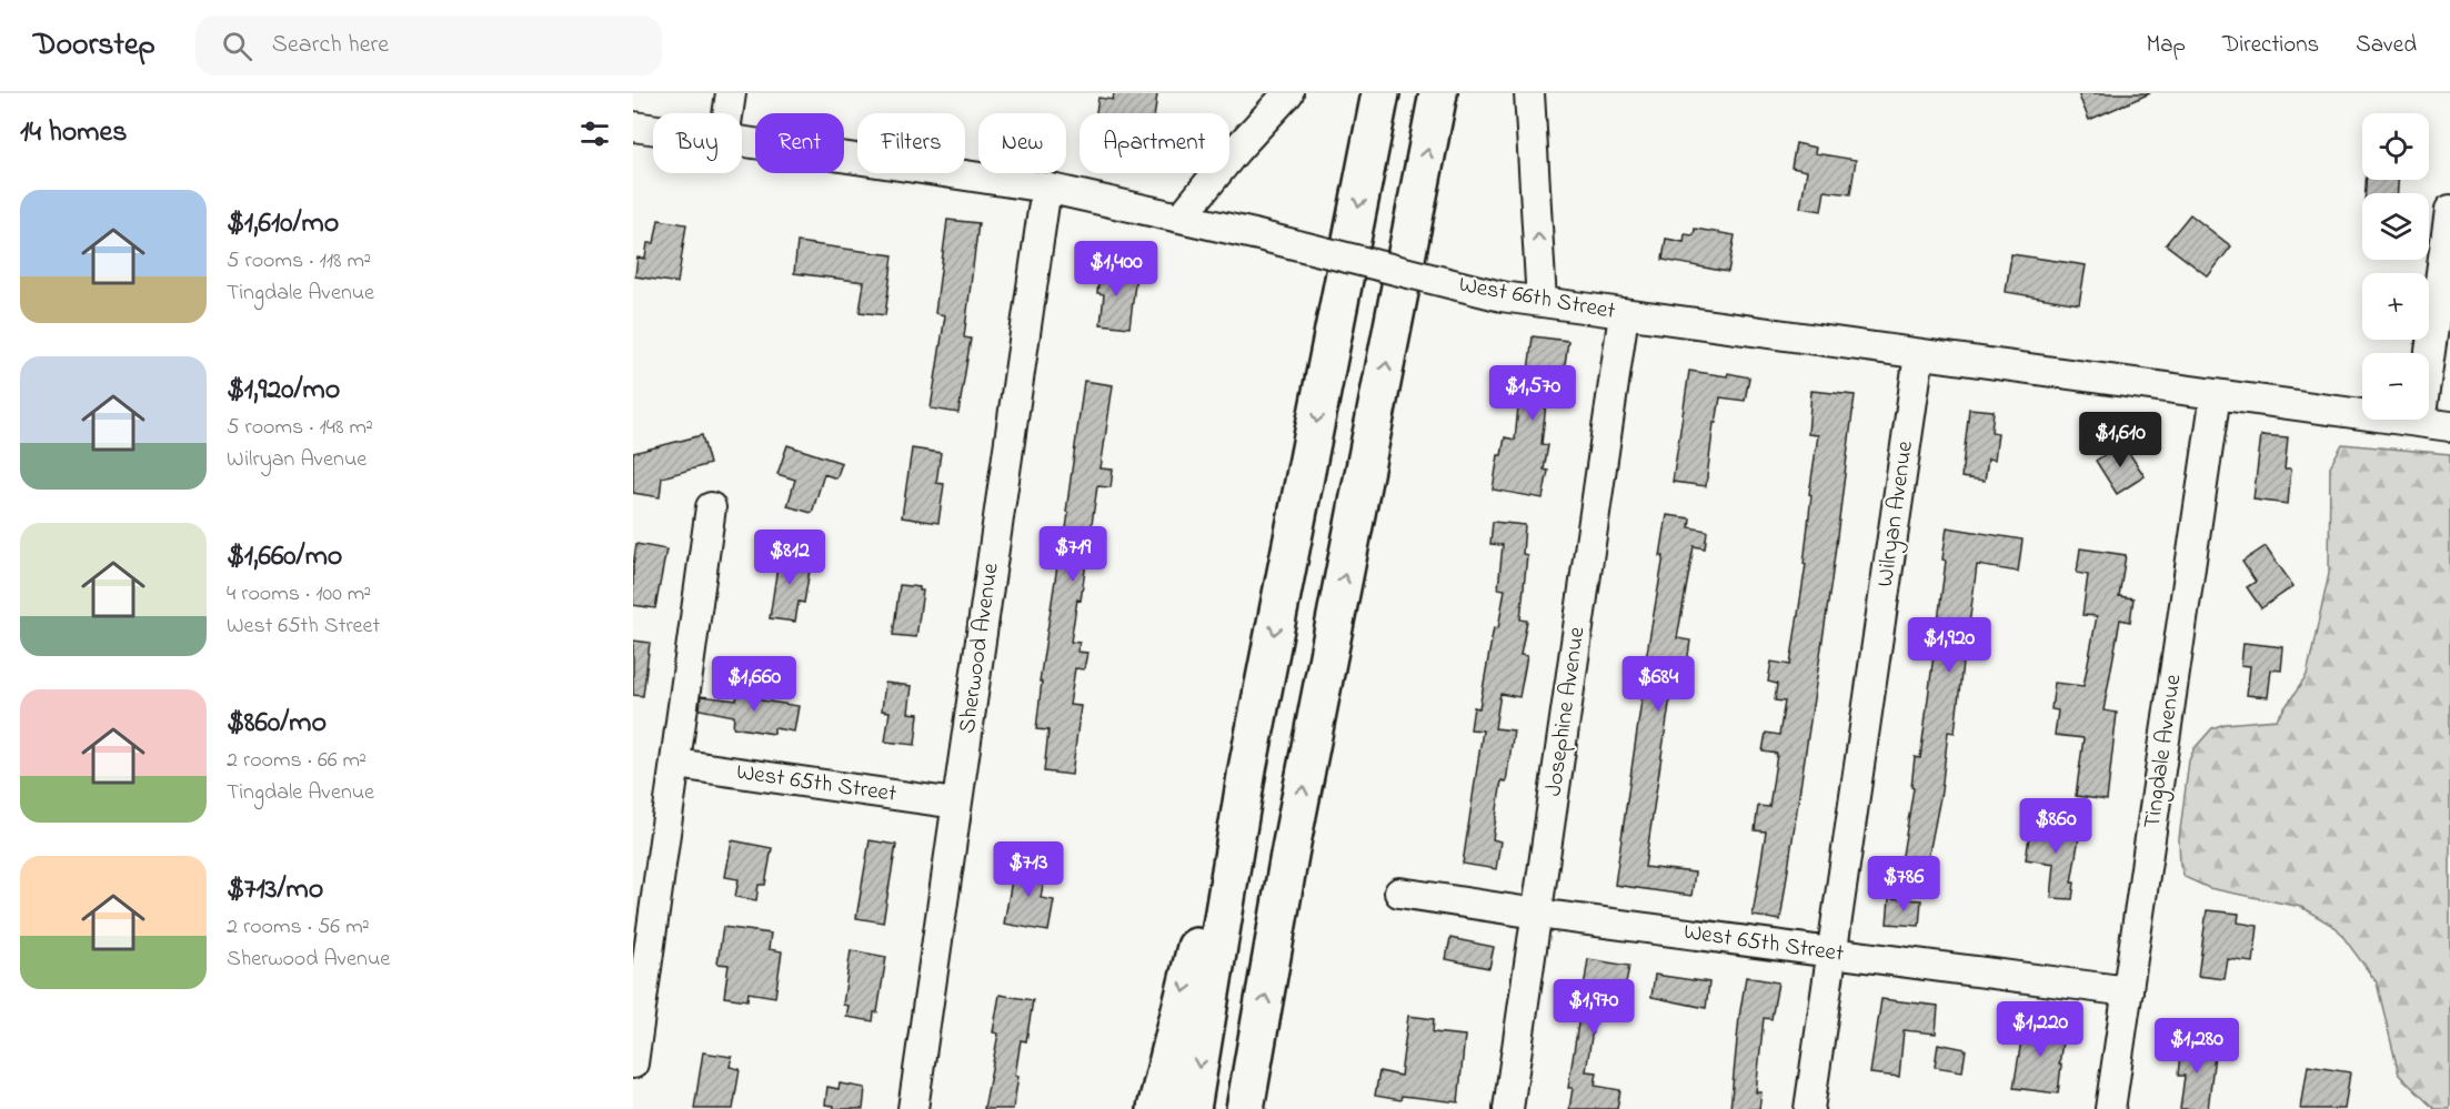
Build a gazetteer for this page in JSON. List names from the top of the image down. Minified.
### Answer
{"streets":{"street":["West 66th Street","Wilryan Avenue","Sherwood Avenue","Josephine Avenue","Tingdale Avenue","West 65th Street"]},"crossings":[["West 66th Street","Wilryan Avenue"],["West 66th Street","Sherwood Avenue"],["West 66th Street","Josephine Avenue"],["West 66th Street","Tingdale Avenue"],["Wilryan Avenue","West 65th Street"],["Sherwood Avenue","West 65th Street"],["Josephine Avenue","West 65th Street"],["Tingdale Avenue","West 65th Street"]],"page":{"header":"Doorstep","search":"Search here","nav":["Map","Directions","Saved"],"heading":"14 homes","map_buttons":["+","−"],"chip":["Buy","Rent","Filters","New","Apartment"],"list":[{"name":"$1,610/mo","note":"5 rooms · 118 m² · Tingdale Avenue"},{"name":"$1,920/mo","note":"5 rooms · 148 m² · Wilryan Avenue"},{"name":"$1,660/mo","note":"4 rooms · 100 m² · West 65th Street"},{"name":"$860/mo","note":"2 rooms · 66 m² · Tingdale Avenue"},{"name":"$713/mo","note":"2 rooms · 56 m² · Sherwood Avenue"}],"price":["$1,400","$1,570","$1,610","$719","$812","$1,920","$1,660","$684","$860","$713","$786","$1,970","$1,220","$1,280"]}}
